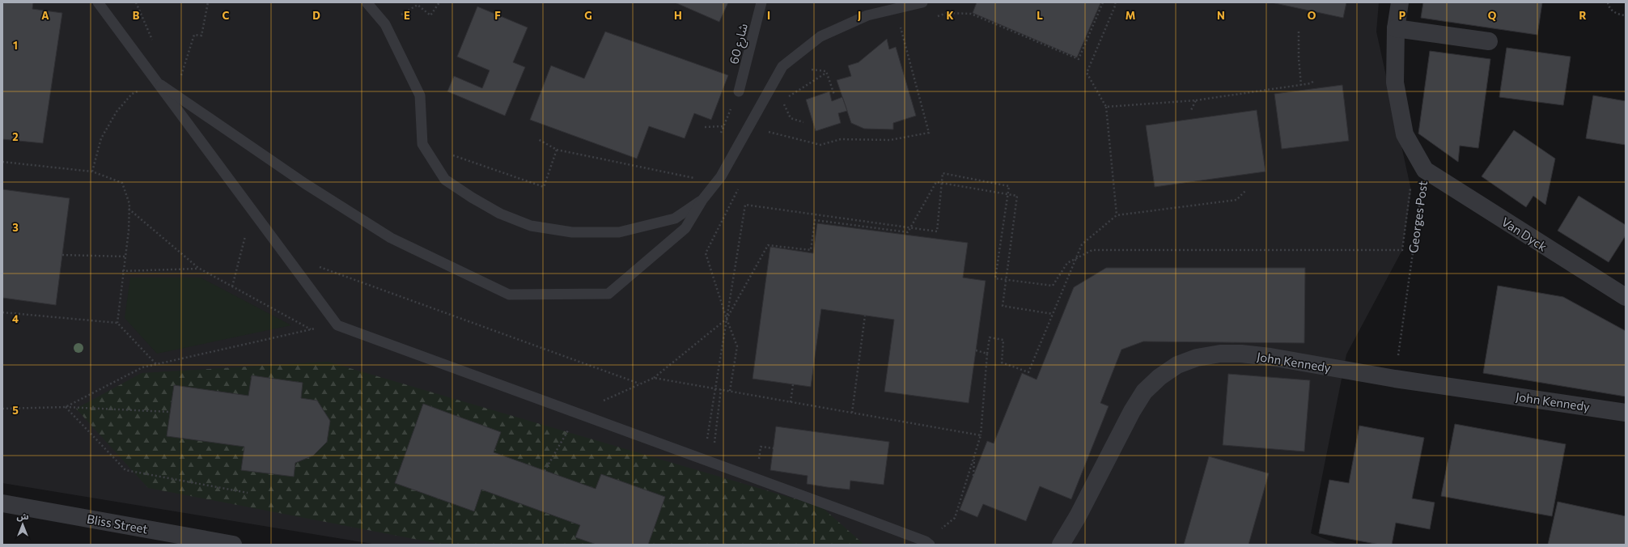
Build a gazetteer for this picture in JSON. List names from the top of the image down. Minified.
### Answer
{"streets":{"street":["Georges Post","Van Dyck","John Kennedy","Bliss Street"],"lane":["شارع 60"]},"crossings":[["Georges Post","Van Dyck"],["Georges Post","John Kennedy"]],"north":"top","grid":{"columns":["A","B","C","D","E","F","G","H","I","J","K","L","M","N","O","P","Q","R"],"rows":["1","2","3","4","5"]}}
